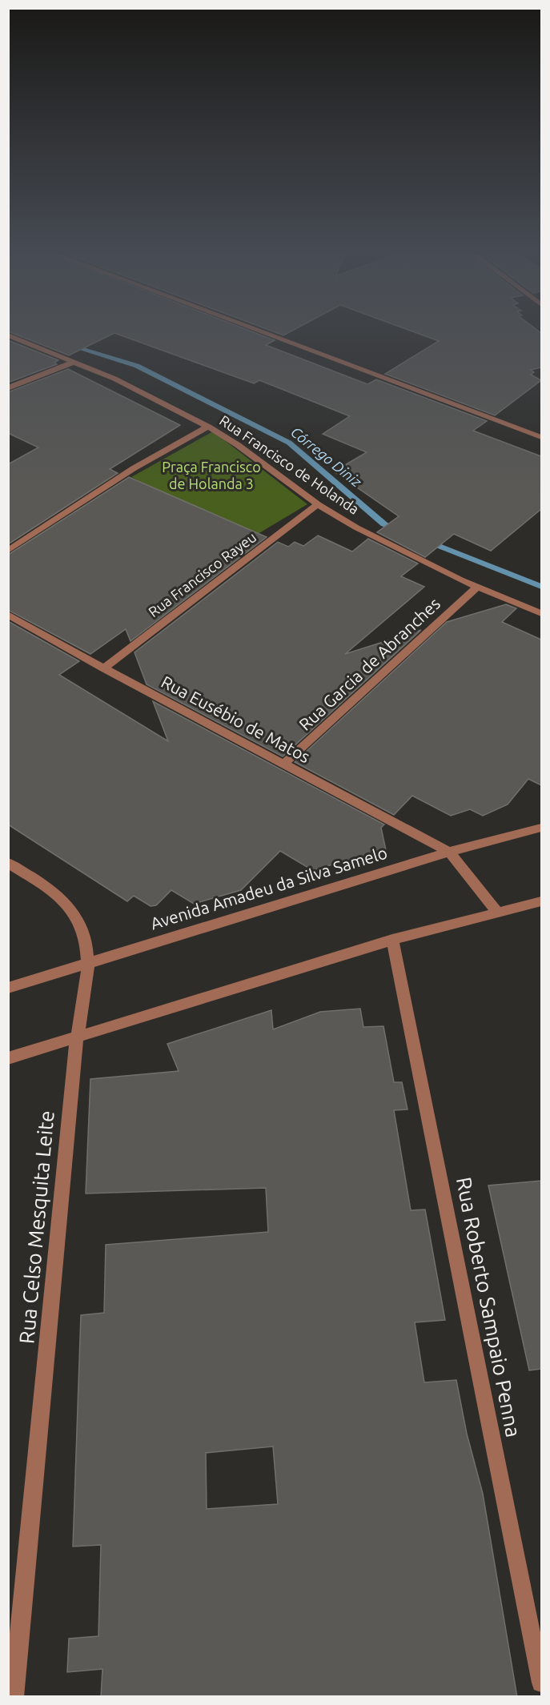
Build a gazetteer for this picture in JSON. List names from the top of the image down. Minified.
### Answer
{"streets":{"street":["Rua Francisco de Holanda","Rua Francisco Rayeu","Rua Garcia de Abranches","Rua Eusébio de Matos","Avenida Amadeu da Silva Samelo","Rua Celso Mesquita Leite","Rua Roberto Sampaio Penna"]},"crossings":[["Rua Francisco de Holanda","Rua Francisco Rayeu"],["Rua Francisco de Holanda","Rua Garcia de Abranches"],["Rua Francisco Rayeu","Rua Eusébio de Matos"],["Rua Garcia de Abranches","Rua Eusébio de Matos"],["Rua Eusébio de Matos","Avenida Amadeu da Silva Samelo"],["Avenida Amadeu da Silva Samelo","Rua Celso Mesquita Leite"]],"water":["Córrego Diniz"],"parks":["Praça Francisco de Holanda 3"]}
